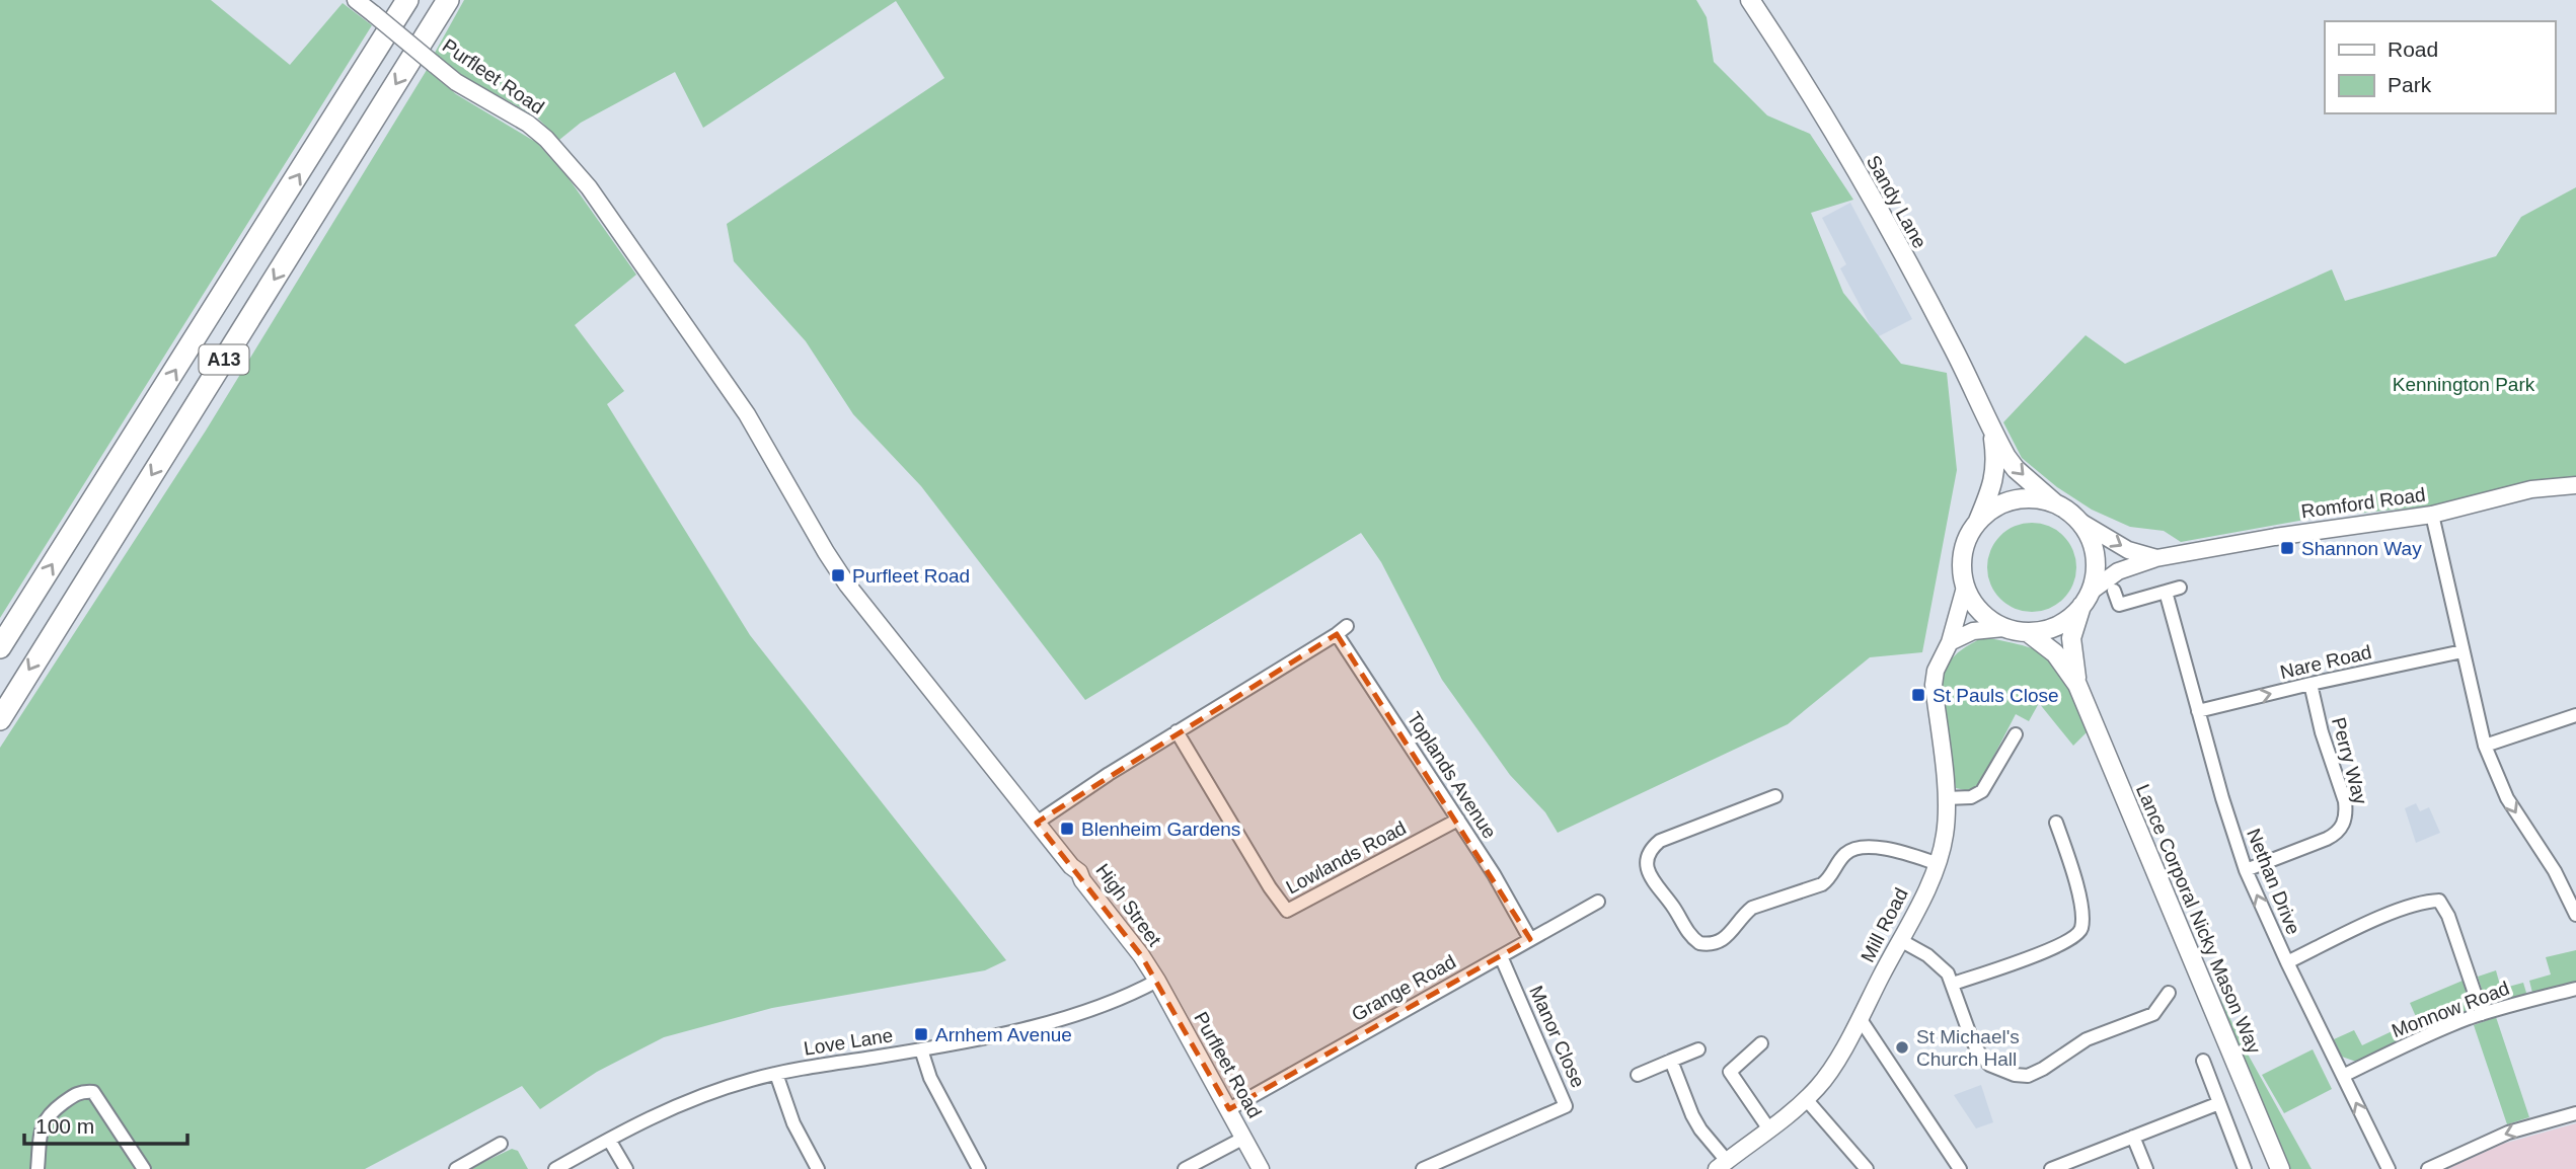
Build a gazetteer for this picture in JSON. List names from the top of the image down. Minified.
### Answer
{"streets":{"highway":["A13"],"main road":["Sandy Lane","Lance Corporal Nicky Mason Way"],"street":["Purfleet Road","Romford Road","Nare Road","Perry Way","Toplands Avenue","Lowlands Road","Nethan Drive","High Street","Mill Road","Grange Road","Monnow Road","Manor Close","Love Lane"]},"crossings":[["Purfleet Road","High Street"],["Purfleet Road","Grange Road"],["Purfleet Road","Love Lane"],["Sandy Lane","Romford Road"],["Sandy Lane","Lance Corporal Nicky Mason Way"],["Sandy Lane","Mill Road"],["Romford Road","Lance Corporal Nicky Mason Way"],["Romford Road","Mill Road"],["Nare Road","Perry Way"],["Nare Road","Nethan Drive"],["Perry Way","Nethan Drive"],["Toplands Avenue","Lowlands Road"],["Toplands Avenue","Grange Road"],["Nethan Drive","Monnow Road"],["High Street","Love Lane"],["Lance Corporal Nicky Mason Way","Mill Road"],["Grange Road","Manor Close"]],"one_way":["Nare Road"],"parks":["Kennington Park"],"places":{"transit":["Shannon Way","Purfleet Road","St Pauls Close","Blenheim Gardens","Arnhem Avenue"],"other":["St Michael's Church Hall"]},"legend":["Road","Park"],"scale_bar":"100 m"}
